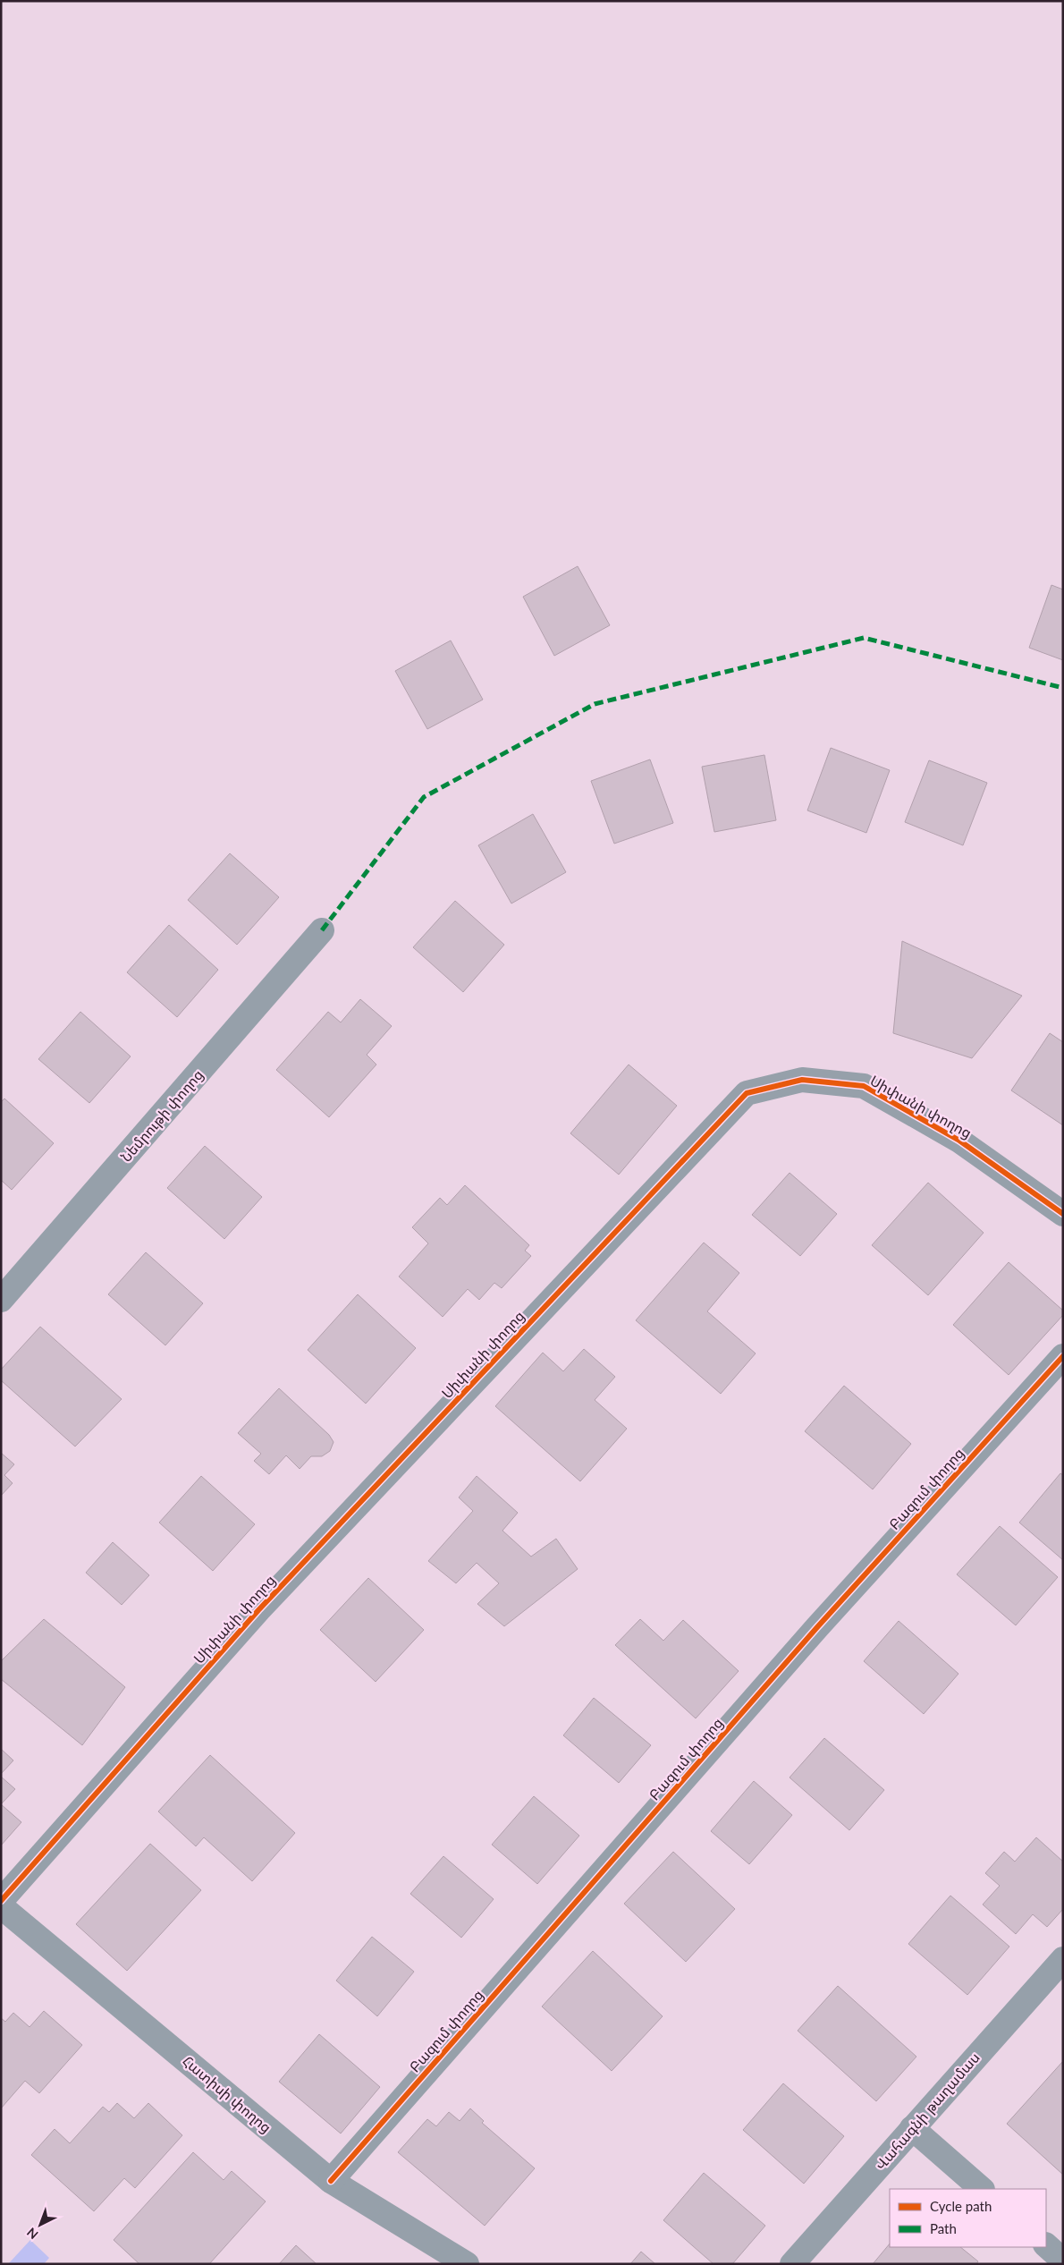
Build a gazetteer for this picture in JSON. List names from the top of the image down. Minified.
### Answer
{"streets":{"street":["Սիփանի փողոց","Նեմրութի փողոց","Բազում փողոց","Հատիսի փողոց","Վահագնի թաղամաս"]},"crossings":[["Բազում փողոց","Հատիսի փողոց"]],"legend":["Cycle path","Path"],"north":"bottom left"}
